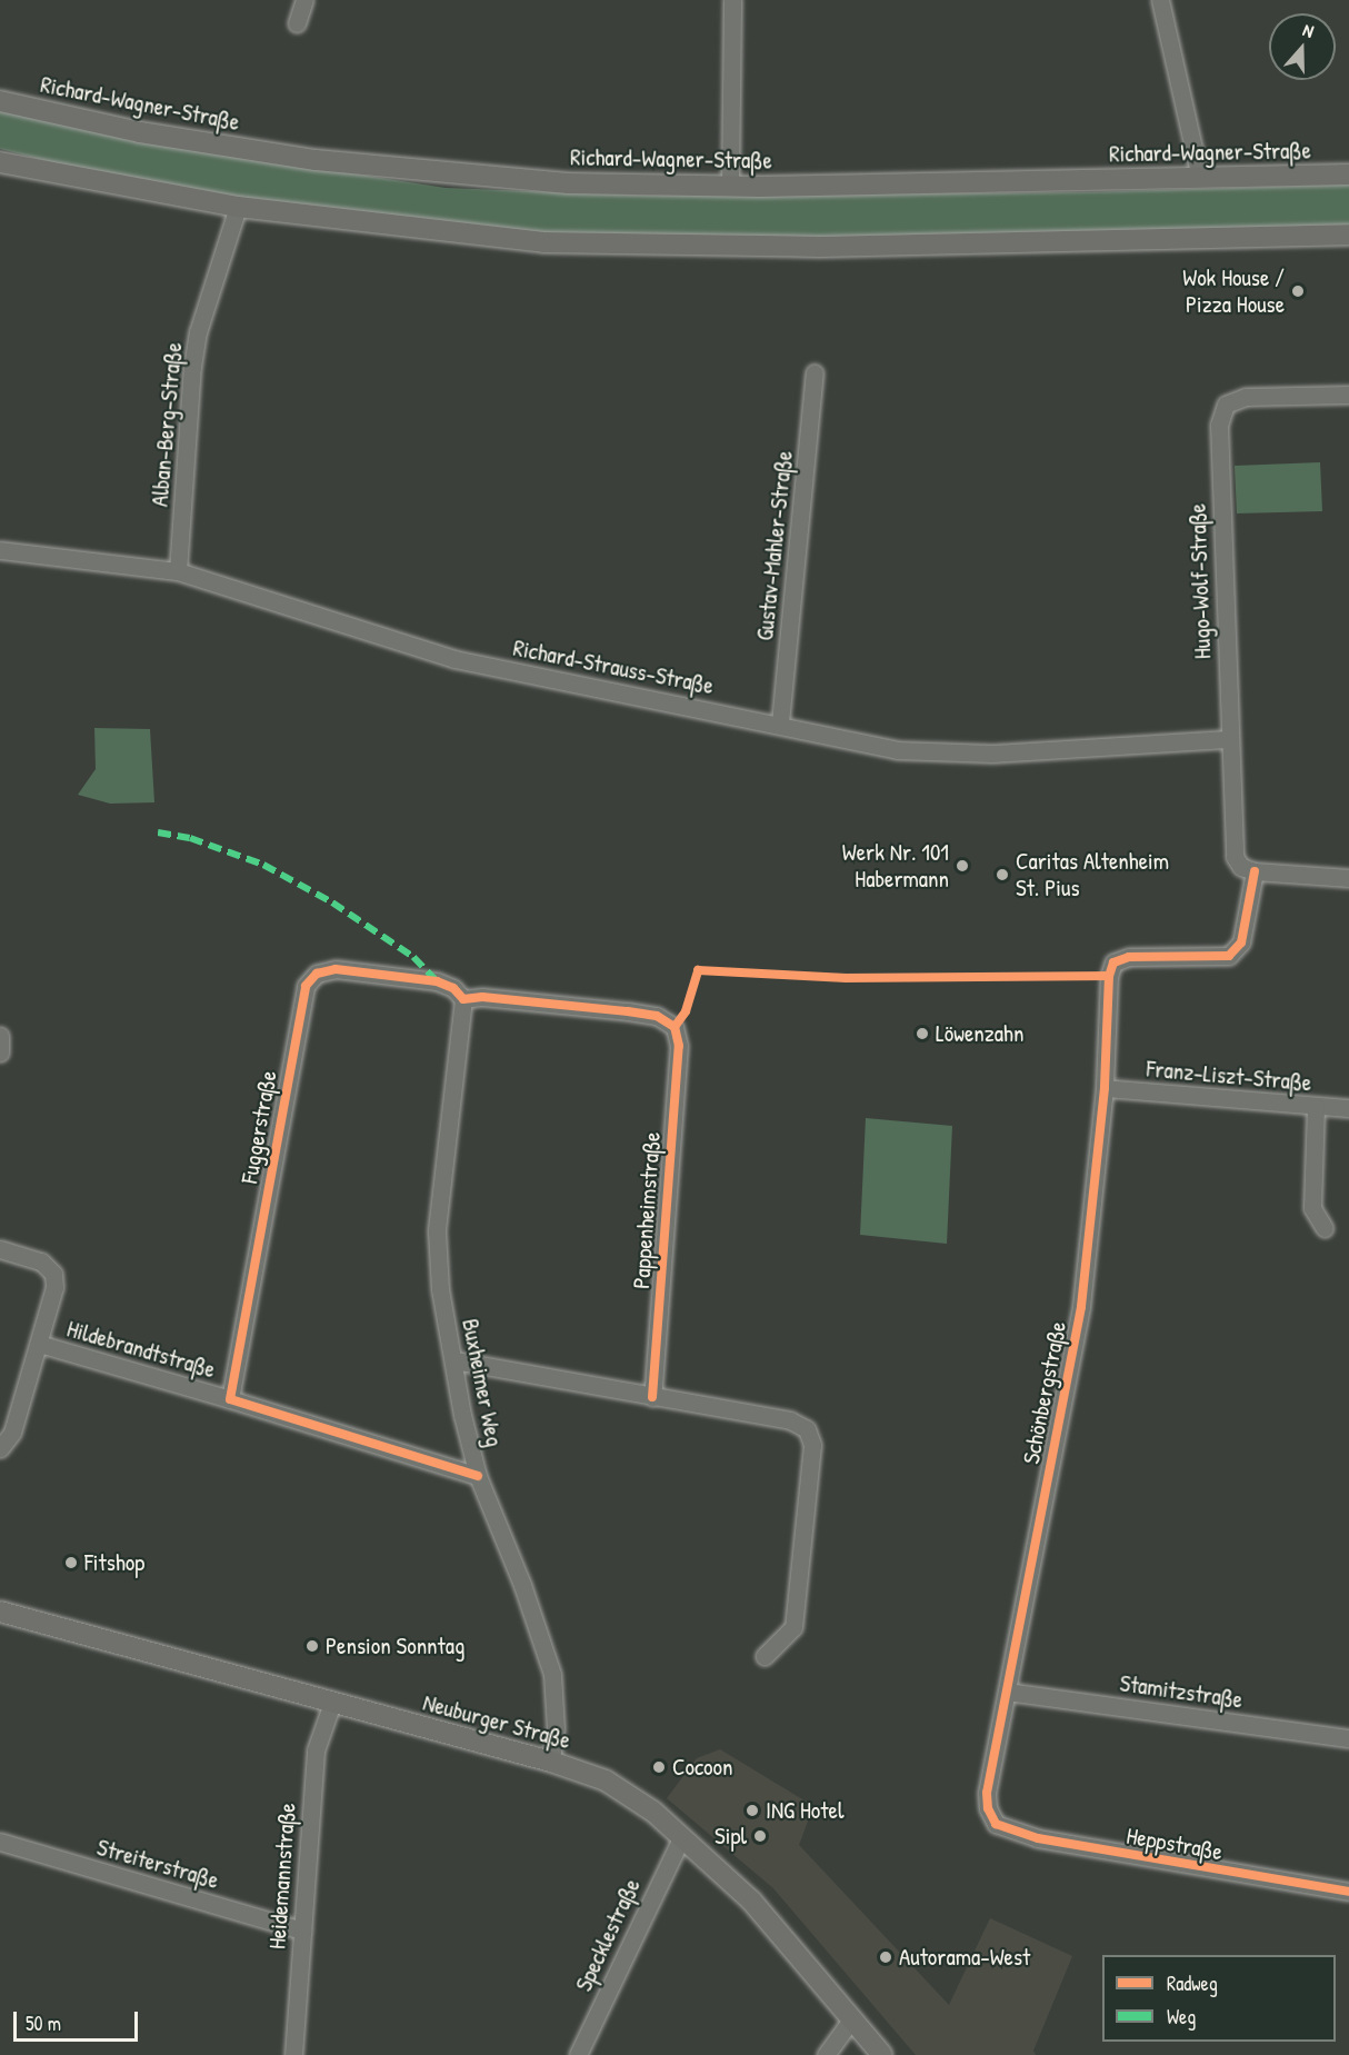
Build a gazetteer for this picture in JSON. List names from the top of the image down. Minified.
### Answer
{"streets":{"main road":["Richard-Wagner-Straße","Neuburger Straße"],"street":["Alban-Berg-Straße","Gustav-Mahler-Straße","Hugo-Wolf-Straße","Richard-Strauss-Straße","Franz-Liszt-Straße","Fuggerstraße","Pappenheimstraße","Hildebrandtstraße","Buxheimer Weg","Schönbergstraße","Stamitzstraße","Heppstraße","Streiterstraße","Heidemannstraße","Specklestraße"]},"crossings":[["Alban-Berg-Straße","Richard-Strauss-Straße"],["Gustav-Mahler-Straße","Richard-Strauss-Straße"],["Hugo-Wolf-Straße","Richard-Strauss-Straße"],["Hugo-Wolf-Straße","Schönbergstraße"],["Franz-Liszt-Straße","Schönbergstraße"],["Fuggerstraße","Pappenheimstraße"],["Fuggerstraße","Hildebrandtstraße"],["Fuggerstraße","Buxheimer Weg"],["Pappenheimstraße","Buxheimer Weg"],["Buxheimer Weg","Neuburger Straße"],["Schönbergstraße","Stamitzstraße"],["Schönbergstraße","Heppstraße"],["Neuburger Straße","Heidemannstraße"],["Neuburger Straße","Specklestraße"],["Streiterstraße","Heidemannstraße"]],"places":["Wok House / Pizza House","Werk Nr. 101 Habermann","Caritas Altenheim St. Pius","Löwenzahn","Fitshop","Pension Sonntag","Cocoon","ING Hotel","Sipl","Autorama-West"],"legend":["Radweg","Weg"],"scale_bar":"50 m","north":"top"}
